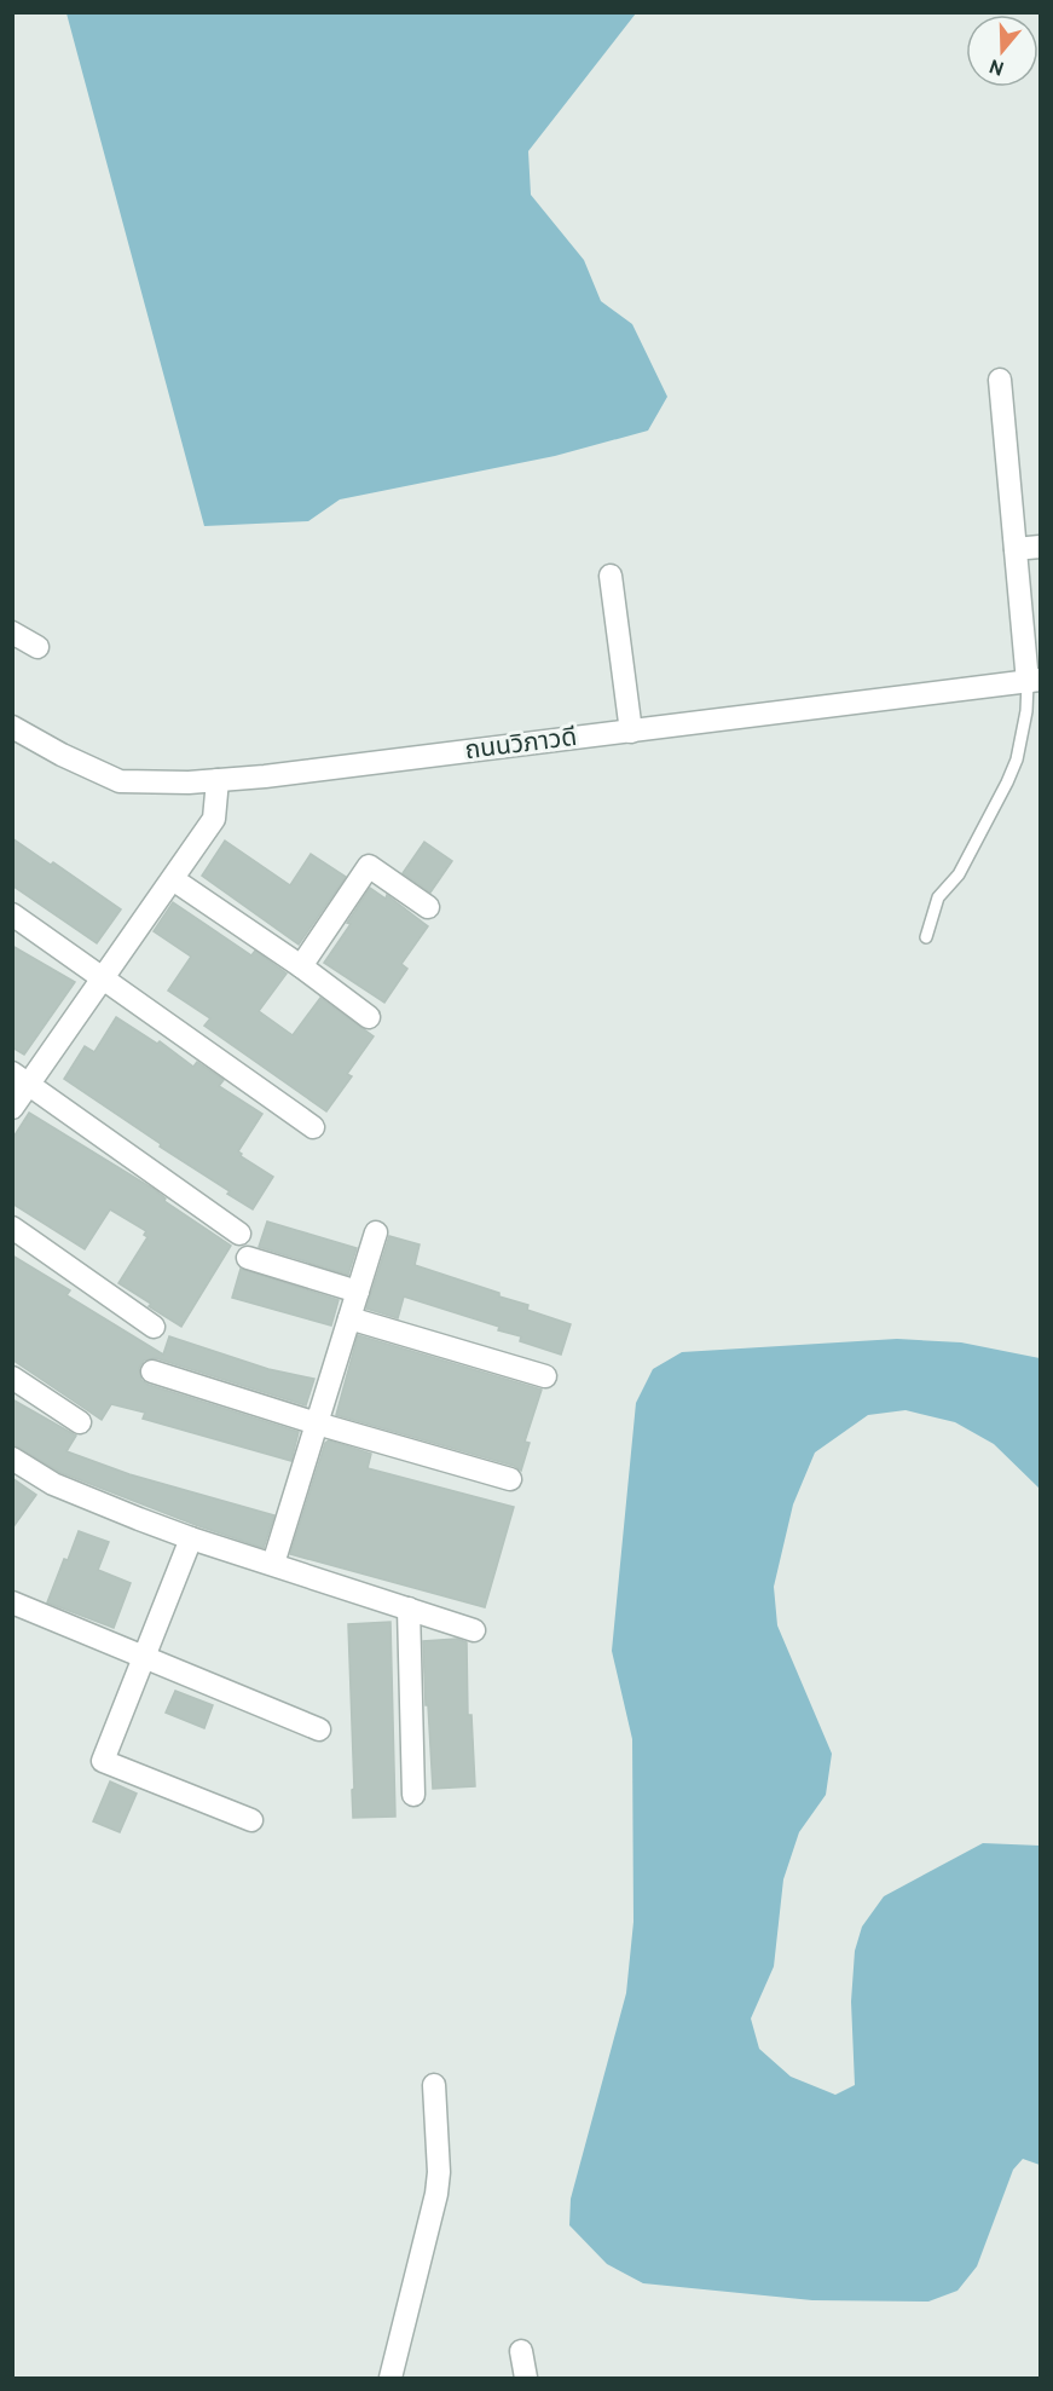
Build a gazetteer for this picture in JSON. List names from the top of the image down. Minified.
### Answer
{"streets":{"street":["ถนนวิภาวดี"]},"north":"bottom"}
